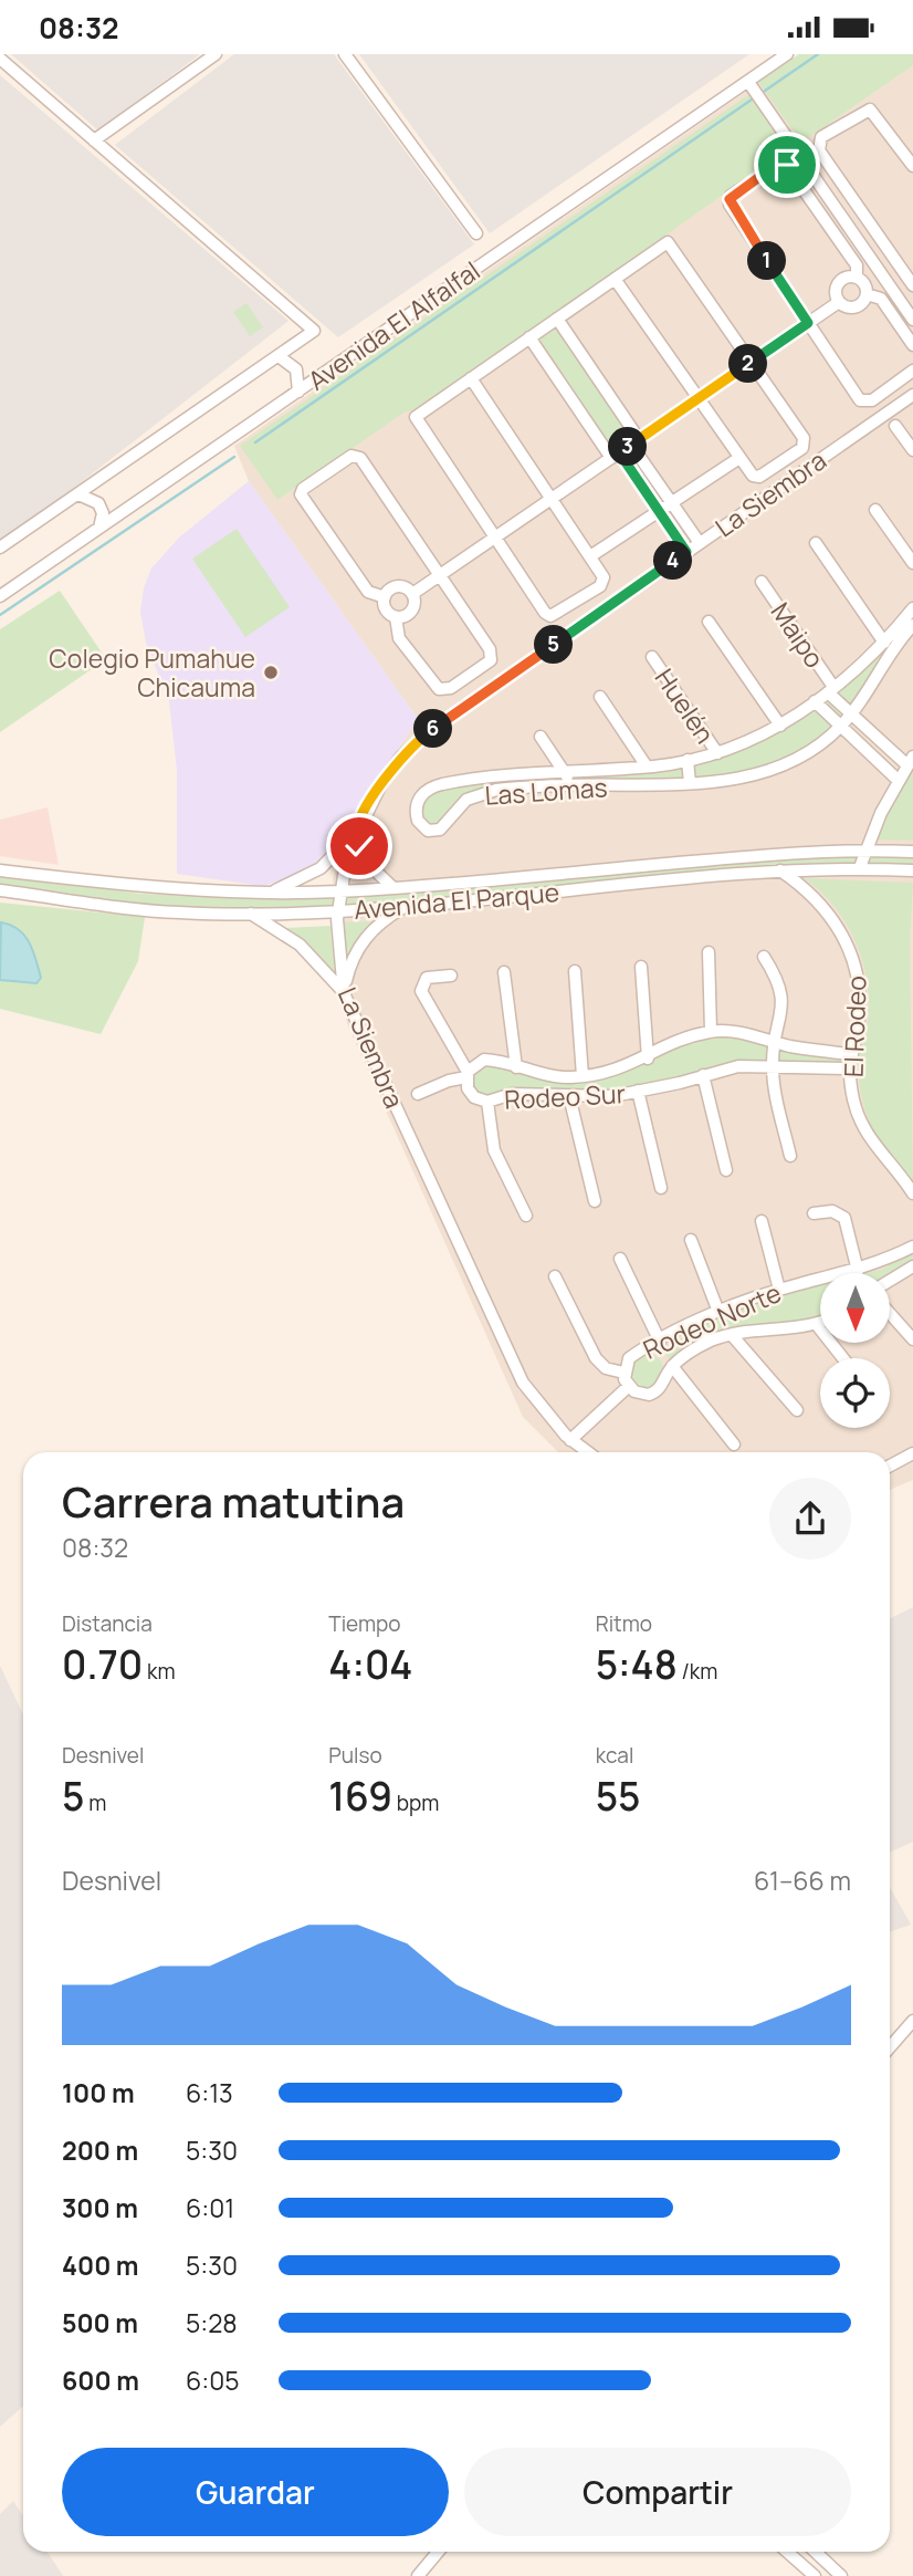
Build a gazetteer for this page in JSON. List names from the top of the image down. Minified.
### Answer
{"streets":{"street":["Avenida El Alfalfal","La Siembra","Maipo","Huelén","Las Lomas","Avenida El Parque","El Rodeo","Rodeo Sur","Rodeo Norte"]},"crossings":[["La Siembra","Avenida El Parque"],["Maipo","Las Lomas"],["Huelén","Las Lomas"],["Avenida El Parque","El Rodeo"],["El Rodeo","Rodeo Sur"]],"places":["Colegio Pumahue Chicauma"],"north":"bottom","page":{"status":"08:32","pins":["1","2","3","4","5","6"],"heading":["Carrera matutina","08:32"],"stats":[["Distancia","0.70 km"],["Tiempo","4:04"],["Ritmo","5:48 /km"],["Desnivel","5 m"],["Pulso","169 bpm"],["kcal","55"]],"chart":["Desnivel","61–66 m"],"list":[{"name":"100 m","note":"6:13"},{"name":"200 m","note":"5:30"},{"name":"300 m","note":"6:01"},{"name":"400 m","note":"5:30"},{"name":"500 m","note":"5:28"},{"name":"600 m","note":"6:05"}],"buttons":["Guardar","Compartir"]}}
